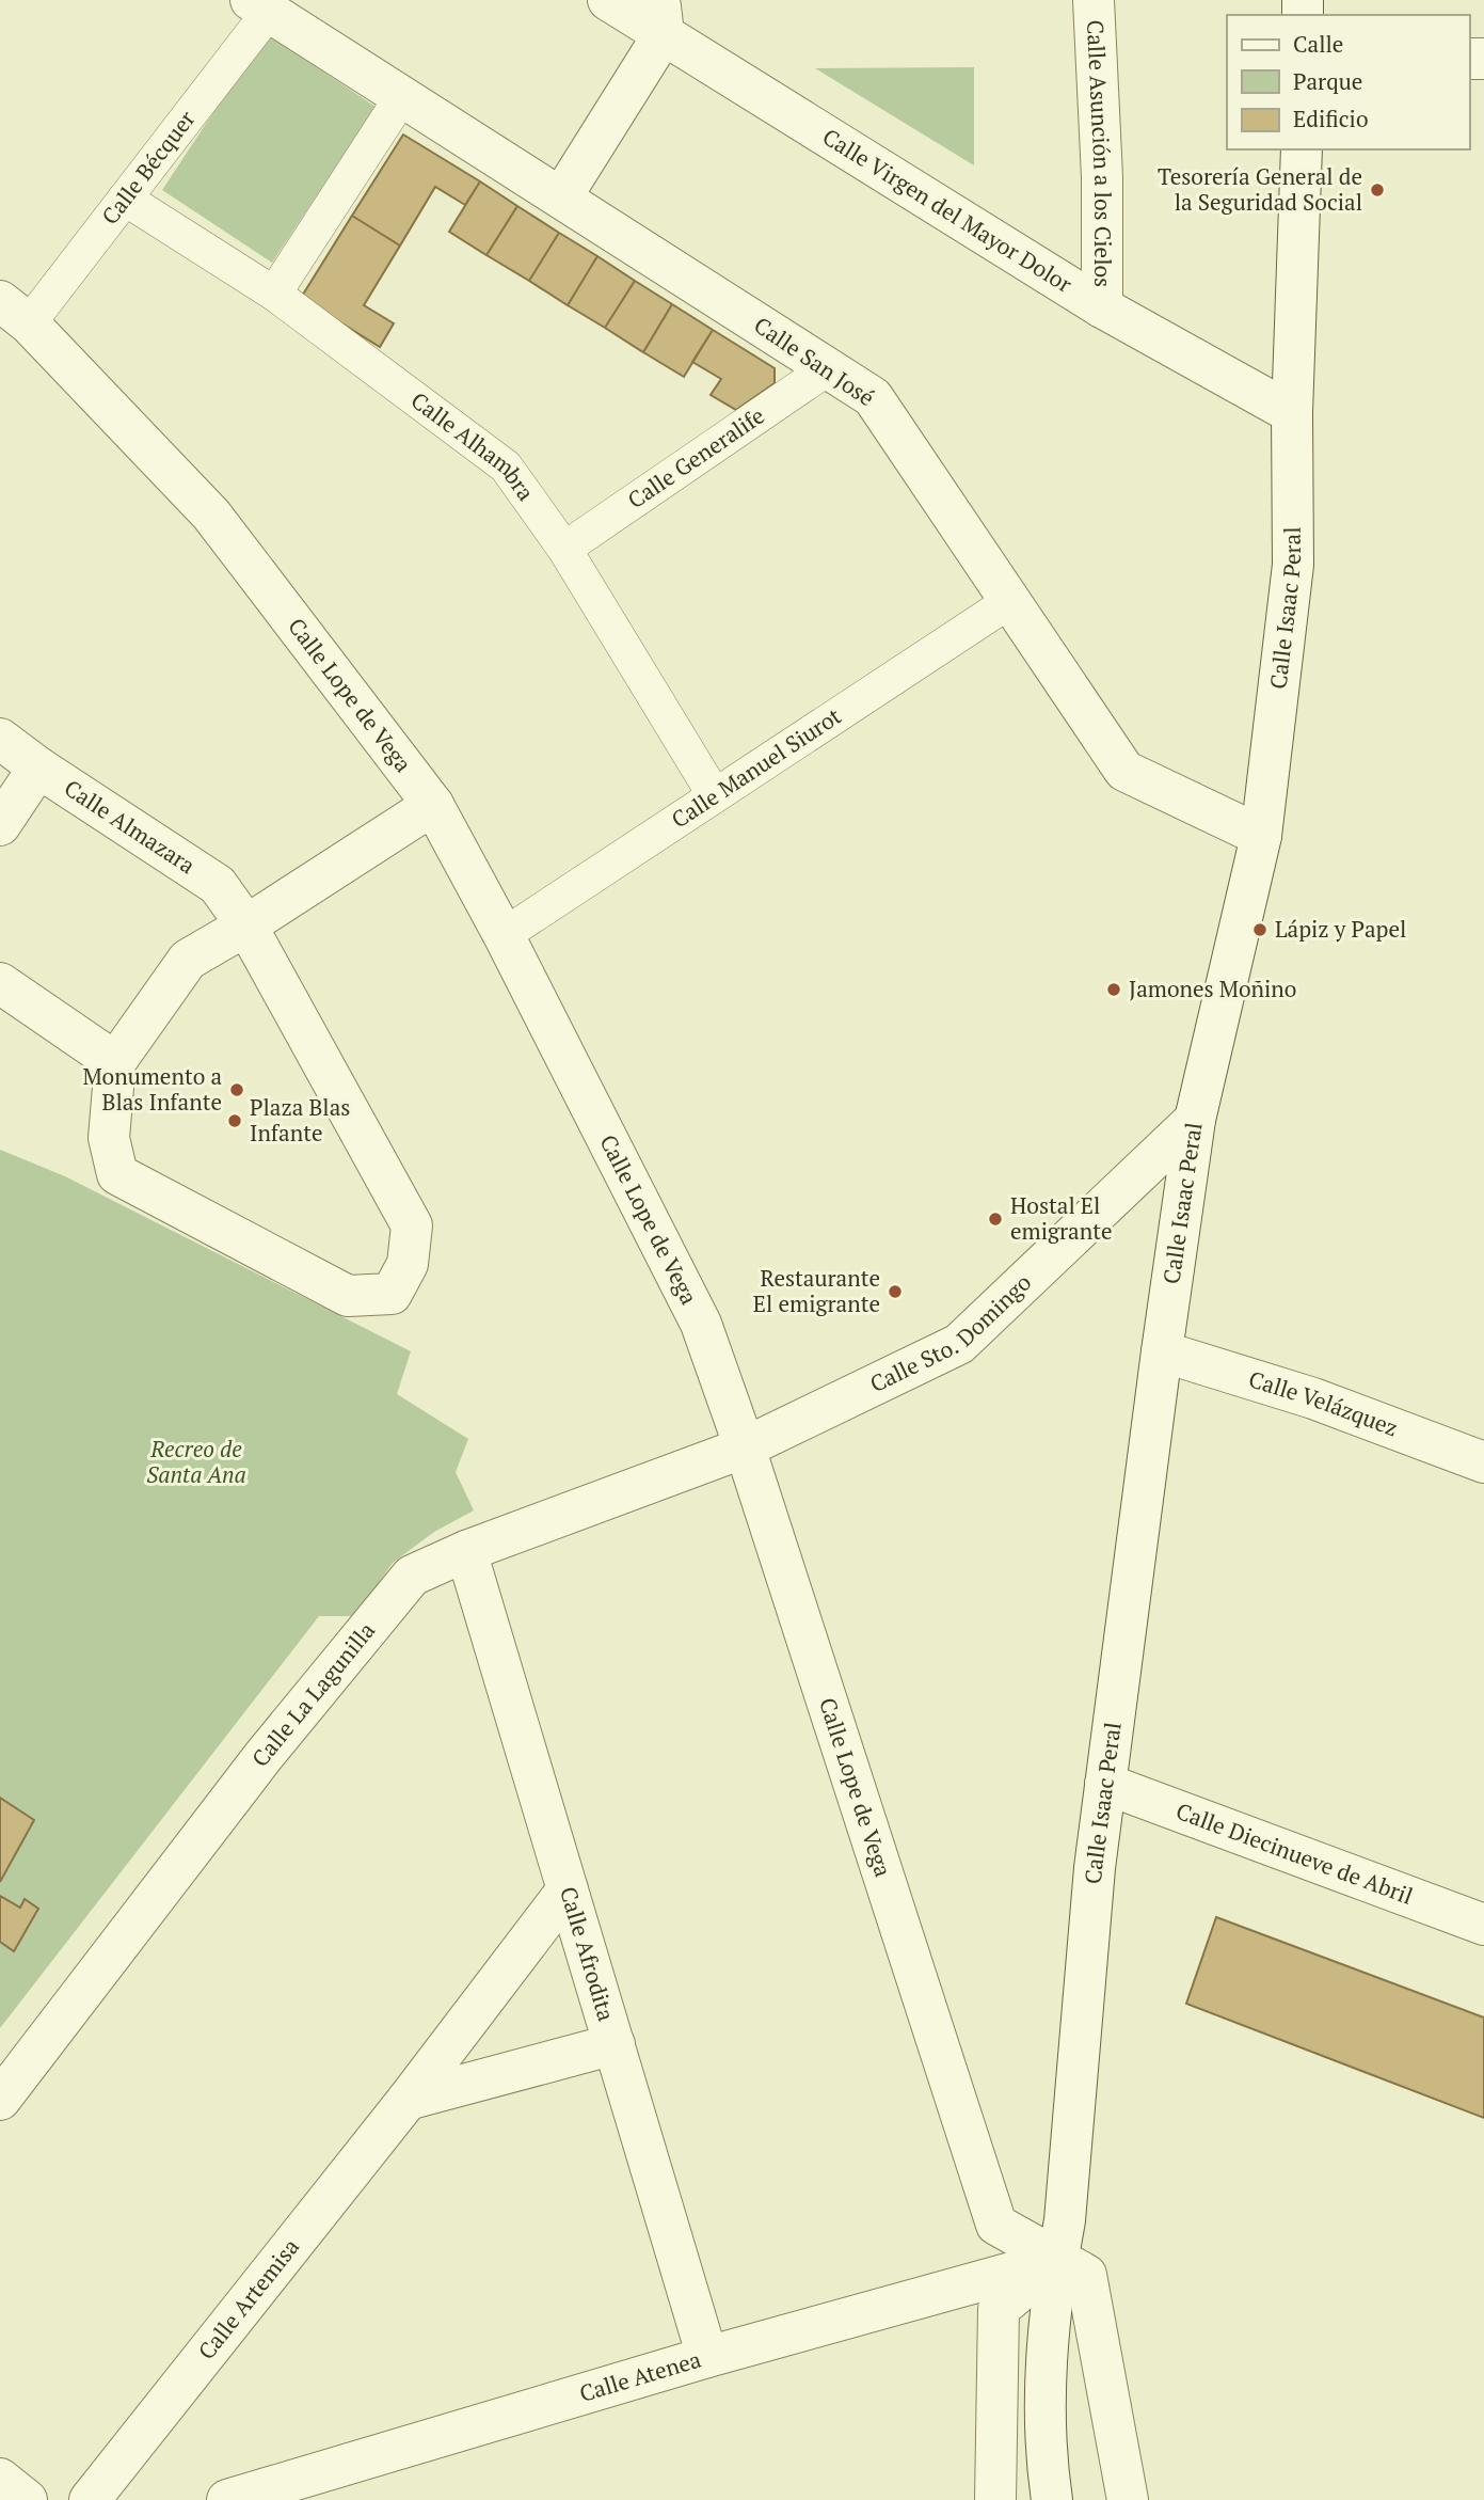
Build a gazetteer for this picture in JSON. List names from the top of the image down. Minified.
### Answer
{"streets":{"street":["Calle Asunción a los Cielos","Calle Bécquer","Calle Virgen del Mayor Dolor","Calle San José","Calle Alhambra","Calle Generalife","Calle Isaac Peral","Calle Lope de Vega","Calle Manuel Siurot","Calle Almazara","Calle Sto. Domingo","Calle Velázquez","Calle La Lagunilla","Calle Diecinueve de Abril","Calle Afrodita","Calle Artemisa","Calle Atenea"]},"crossings":[["Calle Asunción a los Cielos","Calle Virgen del Mayor Dolor"],["Calle Bécquer","Calle San José"],["Calle Bécquer","Calle Alhambra"],["Calle Bécquer","Calle Lope de Vega"],["Calle Virgen del Mayor Dolor","Calle Isaac Peral"],["Calle San José","Calle Generalife"],["Calle San José","Calle Isaac Peral"],["Calle San José","Calle Manuel Siurot"],["Calle Alhambra","Calle Generalife"],["Calle Alhambra","Calle Manuel Siurot"],["Calle Isaac Peral","Calle Lope de Vega"],["Calle Isaac Peral","Calle Sto. Domingo"],["Calle Isaac Peral","Calle Velázquez"],["Calle Isaac Peral","Calle Diecinueve de Abril"],["Calle Isaac Peral","Calle Atenea"],["Calle Lope de Vega","Calle Manuel Siurot"],["Calle Lope de Vega","Calle Sto. Domingo"],["Calle Lope de Vega","Calle La Lagunilla"],["Calle Lope de Vega","Calle Atenea"],["Calle Sto. Domingo","Calle La Lagunilla"],["Calle La Lagunilla","Calle Afrodita"],["Calle Afrodita","Calle Artemisa"],["Calle Afrodita","Calle Atenea"]],"parks":["Recreo de Santa Ana"],"places":["Tesorería General de la Seguridad Social","Lápiz y Papel","Jamones Moñino","Monumento a Blas Infante","Plaza Blas Infante","Hostal El emigrante","Restaurante El emigrante"],"legend":["Calle","Parque","Edificio"]}
